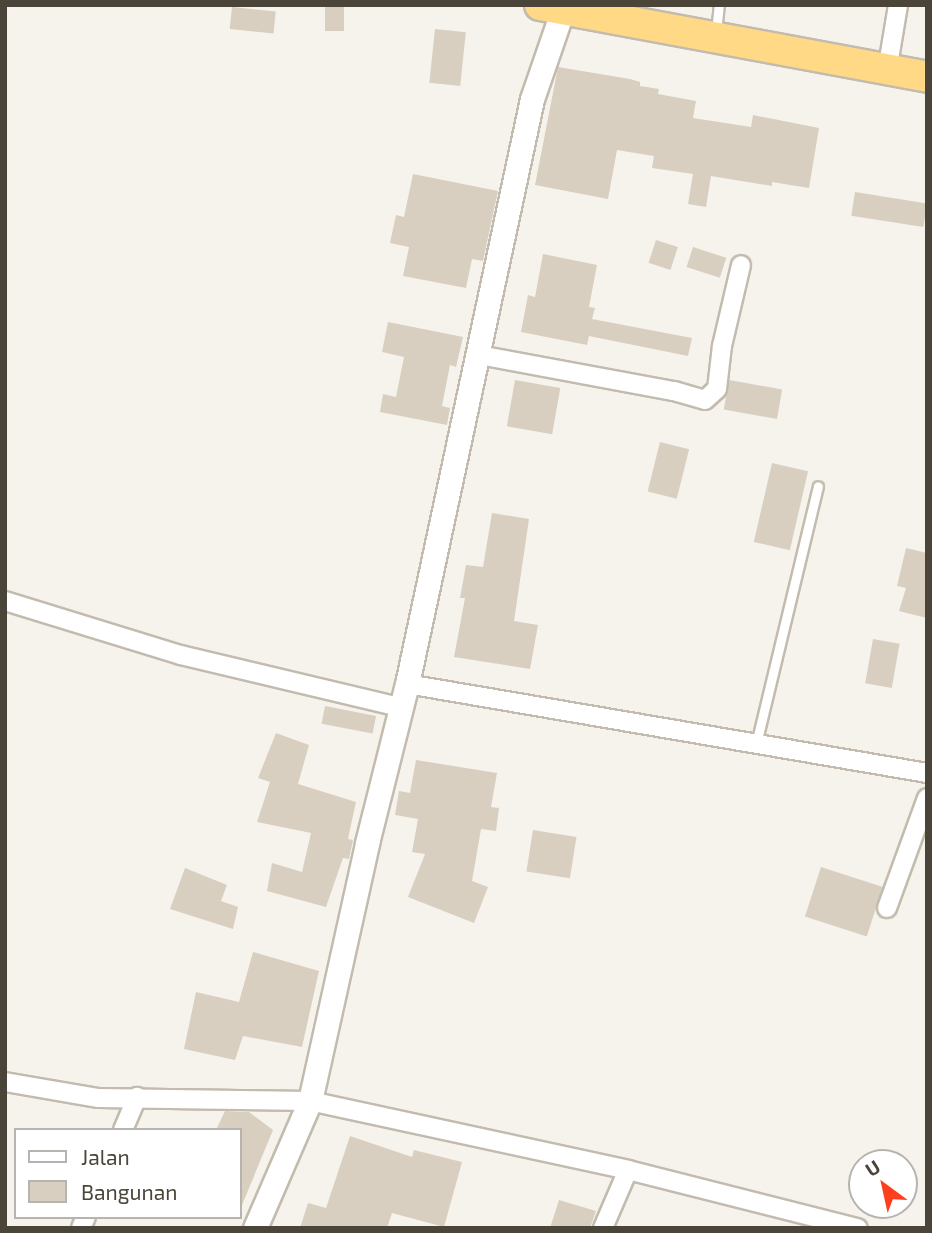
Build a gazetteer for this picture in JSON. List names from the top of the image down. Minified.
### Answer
{"legend":["Jalan","Bangunan"],"north":"top left"}
